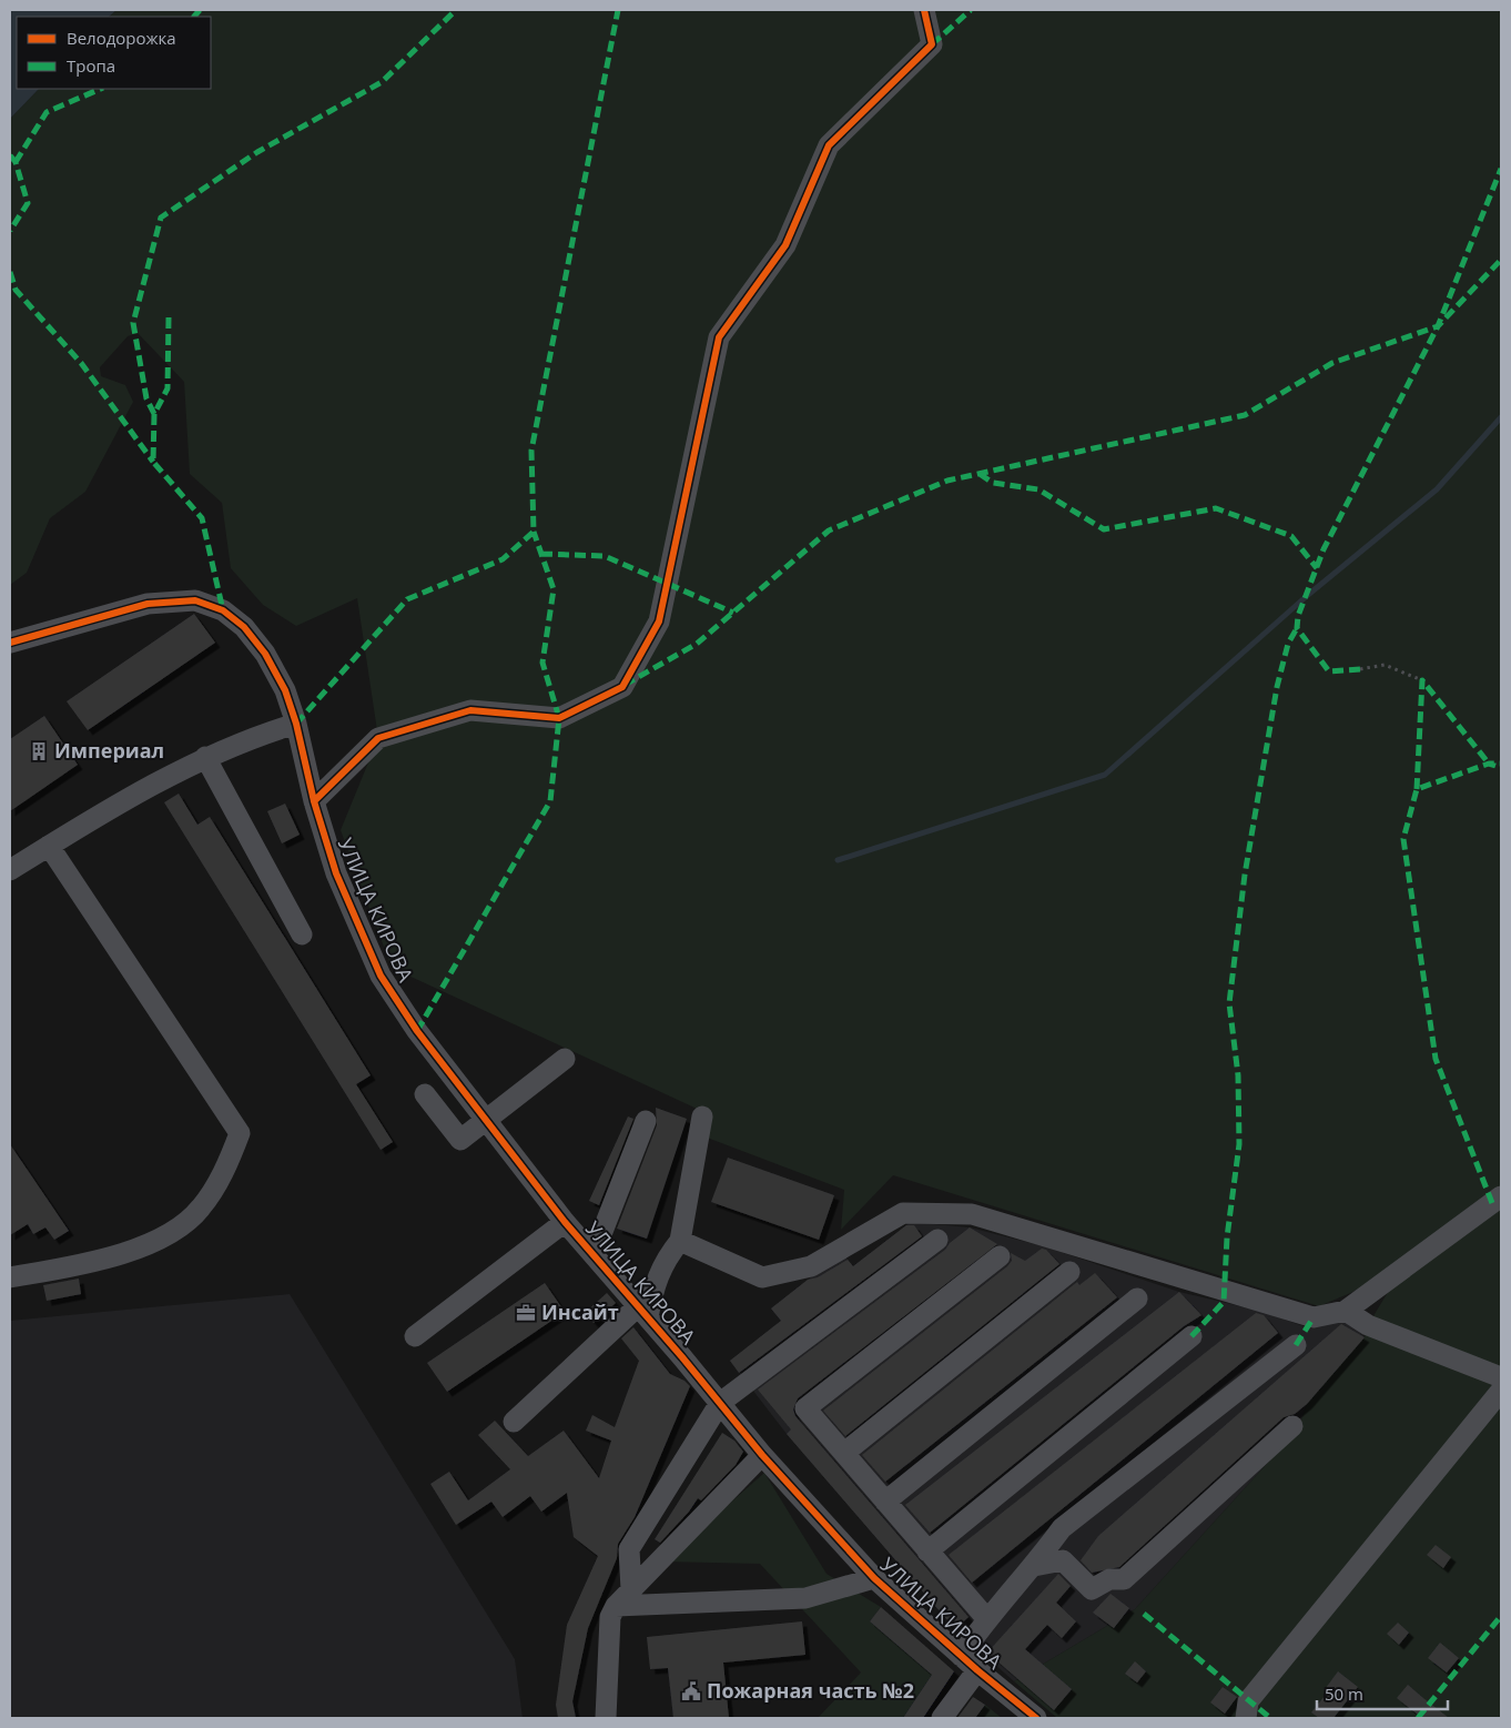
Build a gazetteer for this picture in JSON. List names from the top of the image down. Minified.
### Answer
{"streets":{"street":["УЛИЦА КИРОВА"]},"places":{"building":["Империал"],"office":["Инсайт"],"public building":["Пожарная часть №2"]},"legend":["Велодорожка","Тропа"],"scale_bar":"50 m"}
